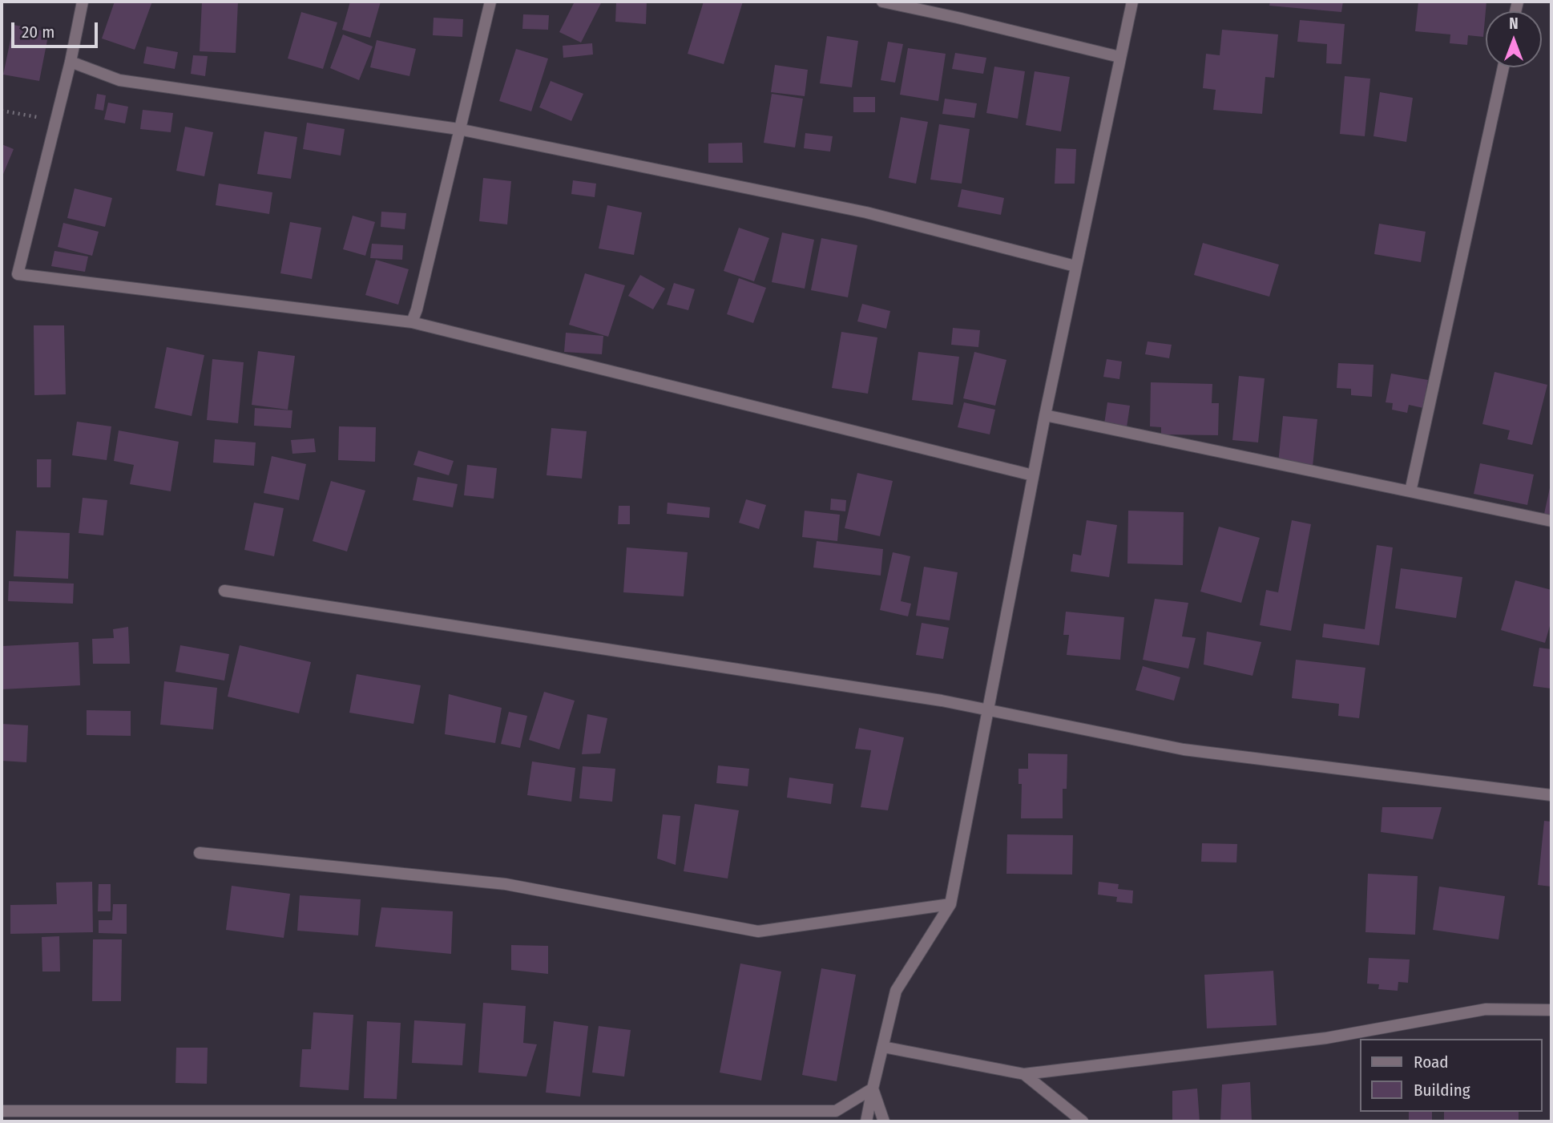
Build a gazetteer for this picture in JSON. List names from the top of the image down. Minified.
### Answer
{"legend":["Road","Building"],"scale_bar":"20 m","north":"top"}
